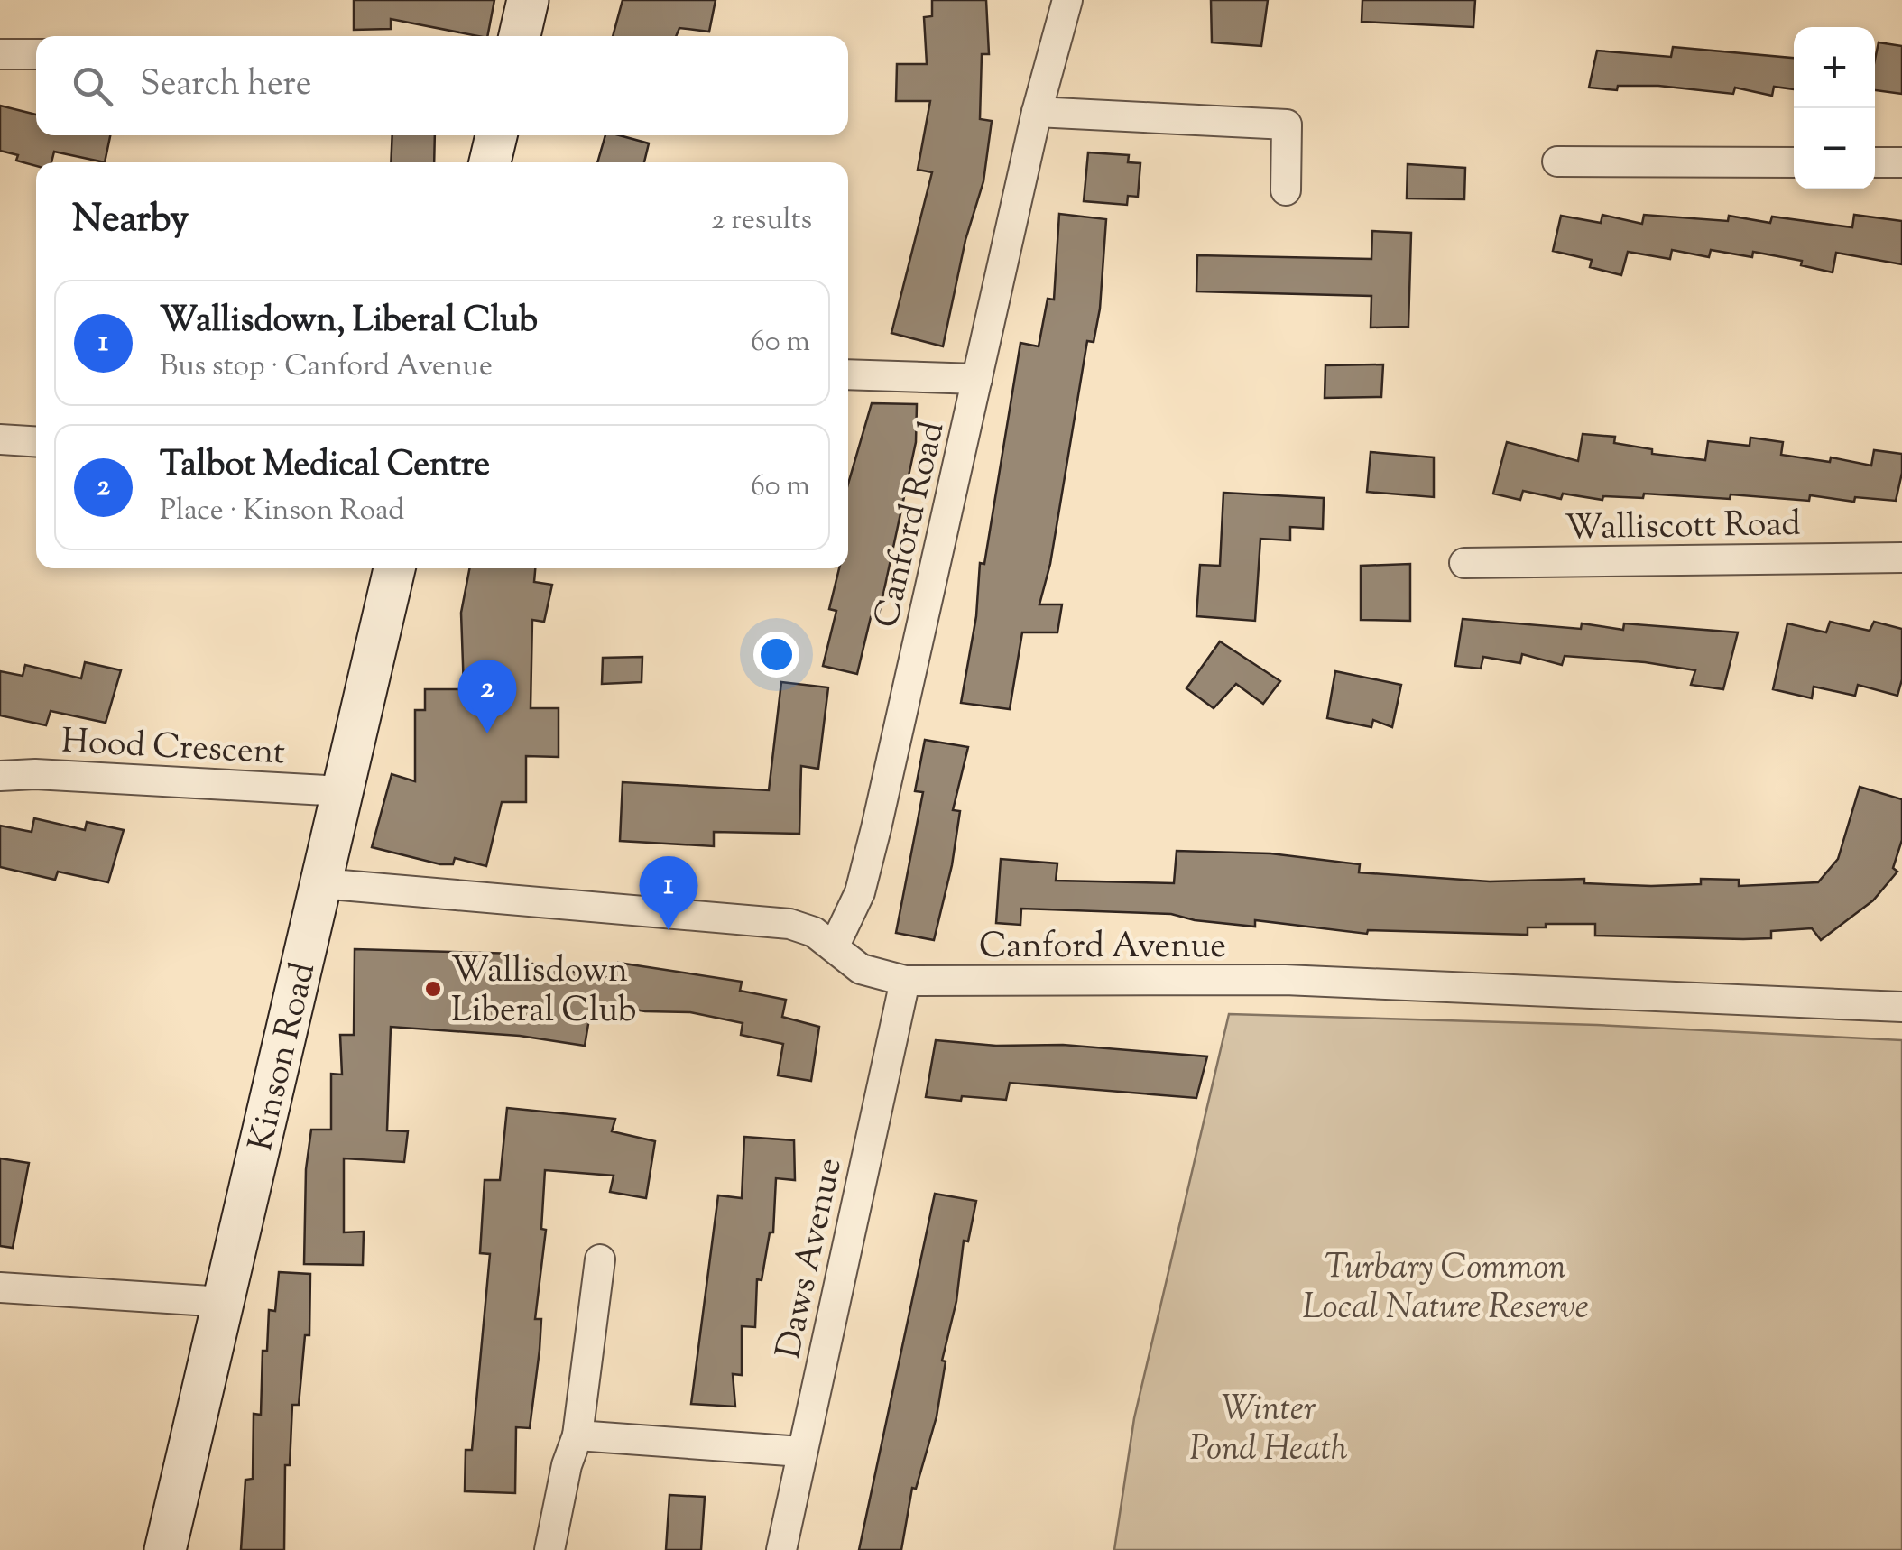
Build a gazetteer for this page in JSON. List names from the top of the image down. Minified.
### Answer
{"streets":{"street":["Canford Road","Walliscott Road","Hood Crescent","Canford Avenue","Kinson Road","Daws Avenue"]},"crossings":[["Canford Road","Canford Avenue"],["Hood Crescent","Kinson Road"],["Canford Avenue","Kinson Road"],["Canford Avenue","Daws Avenue"]],"parks":["Turbary Common Local Nature Reserve","Winter Pond Heath"],"places":["Wallisdown Liberal Club"],"page":{"map_buttons":["+","−"],"search":"Search here","heading":["Nearby","2 results"],"list":[{"mark":"1","name":"Wallisdown, Liberal Club","note":"Bus stop · Canford Avenue","value":"60 m"},{"mark":"2","name":"Talbot Medical Centre","note":"Place · Kinson Road","value":"60 m"}],"pins":["2","1"]}}
